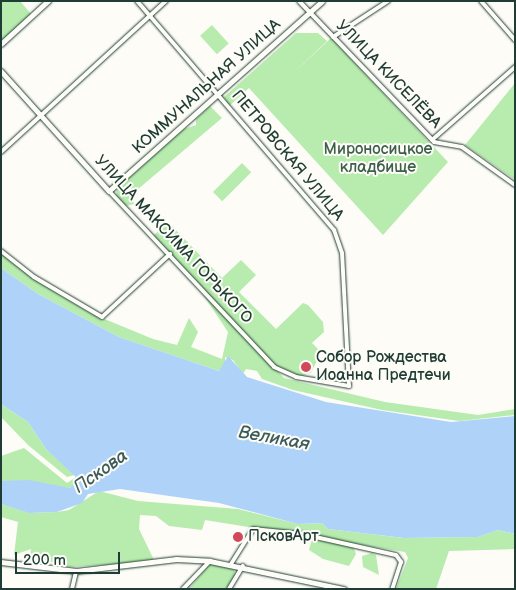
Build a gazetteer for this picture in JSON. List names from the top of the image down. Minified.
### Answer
{"streets":{"main road":["КОММУНАЛЬНАЯ УЛИЦА","УЛИЦА МАКСИМА ГОРЬКОГО"],"street":["УЛИЦА КИСЕЛЁВА","ПЕТРОВСКАЯ УЛИЦА"]},"crossings":[["УЛИЦА КИСЕЛЁВА","КОММУНАЛЬНАЯ УЛИЦА"],["КОММУНАЛЬНАЯ УЛИЦА","ПЕТРОВСКАЯ УЛИЦА"],["КОММУНАЛЬНАЯ УЛИЦА","УЛИЦА МАКСИМА ГОРЬКОГО"],["ПЕТРОВСКАЯ УЛИЦА","УЛИЦА МАКСИМА ГОРЬКОГО"]],"water":["Великая","Пскова"],"parks":["Мироносицкое кладбище"],"places":["Собор Рождества Иоанна Предтечи","ПсковАрт"],"scale_bar":"200 m"}
